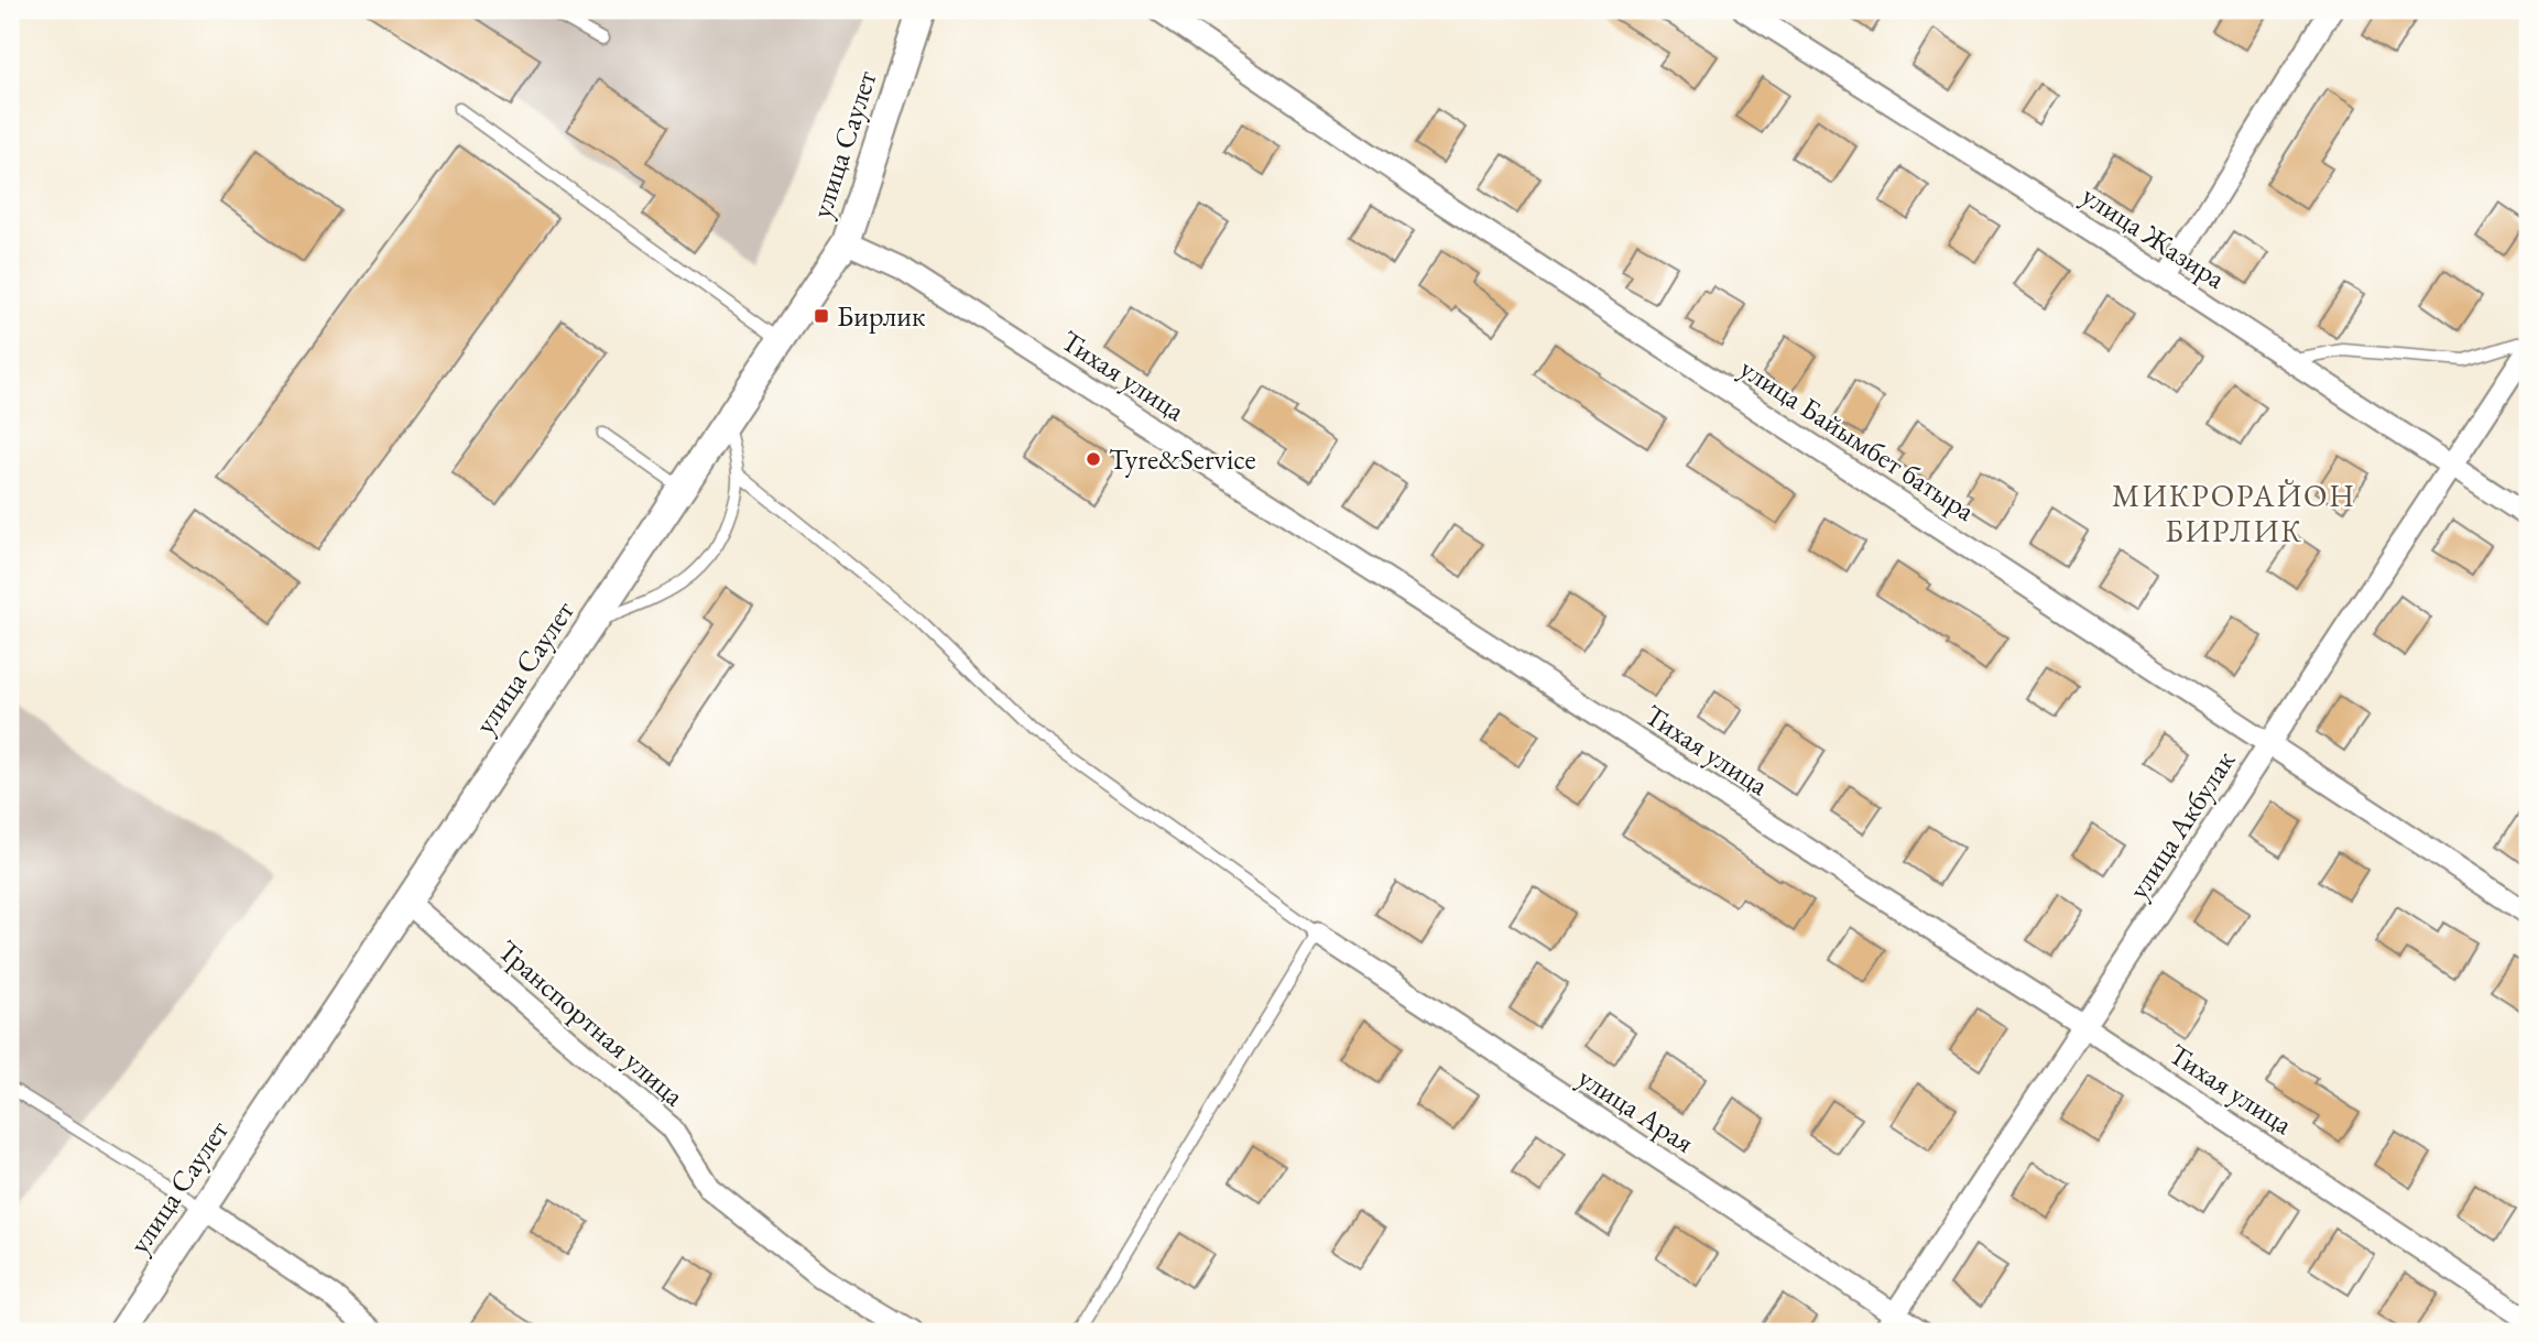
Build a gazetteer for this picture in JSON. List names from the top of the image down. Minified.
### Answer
{"streets":{"street":["улица Саулет","улица Жазира","Тихая улица","улица Байымбет батыра","улица Акбулак","Транспортная улица","улица Арая"]},"crossings":[["улица Саулет","Тихая улица"],["улица Саулет","Транспортная улица"],["улица Жазира","улица Акбулак"],["Тихая улица","улица Акбулак"],["улица Байымбет батыра","улица Акбулак"],["улица Акбулак","улица Арая"]],"districts":["МИКРОРАЙОН БИРЛИК"],"places":{"transit":["Бирлик"],"other":["Tyre&Service"]}}
